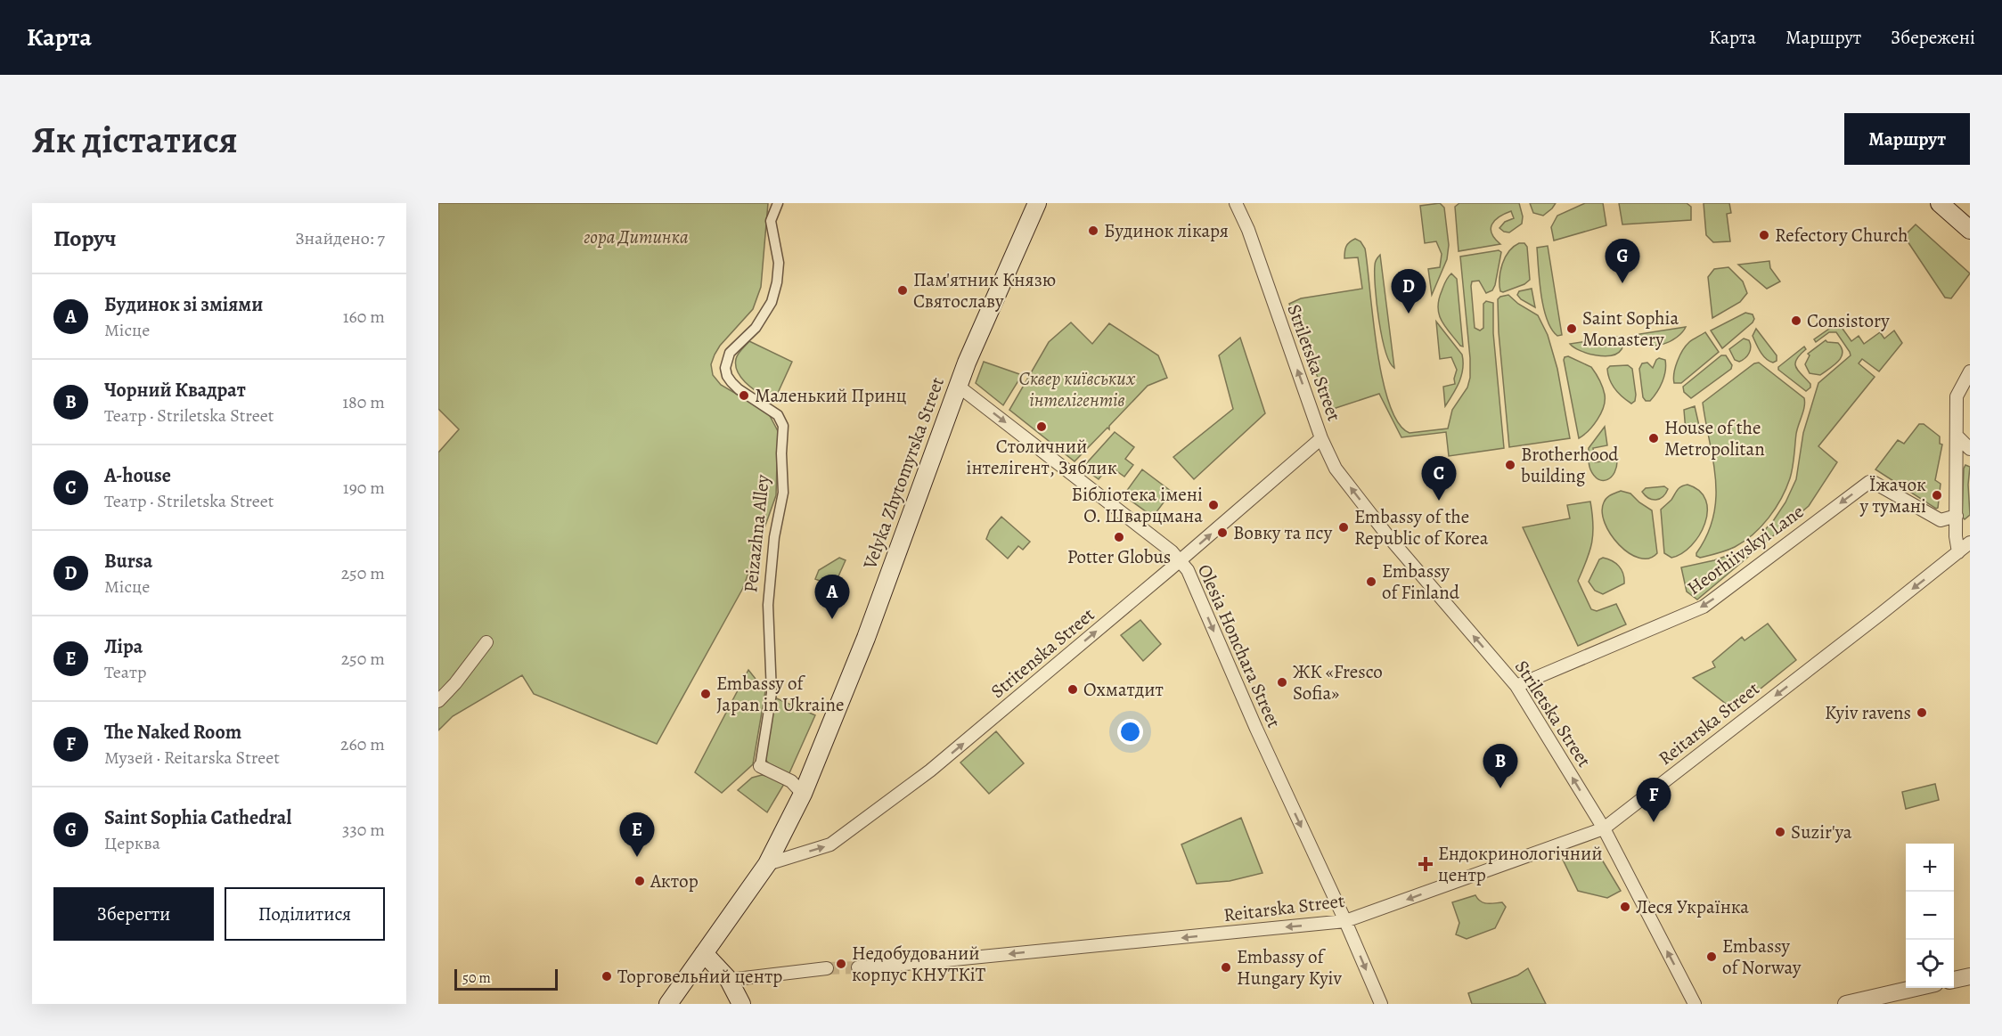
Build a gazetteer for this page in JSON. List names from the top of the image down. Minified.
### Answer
{"streets":{"main road":["Velyka Zhytomyrska Street"],"street":["Striletska Street","Peizazhna Alley","Heorhiivskyi Lane","Olesia Honchara Street","Stritenska Street","Reitarska Street"]},"crossings":[["Striletska Street","Heorhiivskyi Lane"],["Striletska Street","Stritenska Street"],["Striletska Street","Reitarska Street"],["Velyka Zhytomyrska Street","Peizazhna Alley"],["Velyka Zhytomyrska Street","Olesia Honchara Street"],["Velyka Zhytomyrska Street","Stritenska Street"],["Olesia Honchara Street","Stritenska Street"],["Olesia Honchara Street","Reitarska Street"]],"one_way":["Striletska Street","Heorhiivskyi Lane","Olesia Honchara Street","Stritenska Street","Reitarska Street"],"parks":["гора Дитинка","Сквер київських інтелігентів"],"places":{"other":["Будинок лікаря","Refectory Church","Пам'ятник Князю Святославу","Consistory","Saint Sophia Monastery","Маленький Принц","Столичний інтелігент, Зяблик","House of the Metropolitan","Brotherhood building","Їжачок у тумані","Бібліотека імені О. Шварцмана","Embassy of the Republic of Korea","Вовку та псу","Potter Globus","Embassy of Finland","ЖК «Fresco Sofia»","Охматдит","Embassy of Japan in Ukraine","Kyiv ravens","Suzir'ya","Актор","Леся Українка","Embassy of Norway","Недобудований корпус КНУТКіТ","Embassy of Hungary Kyiv","Торговельний центр"],"health":["Ендокринологічний центр"]},"scale_bar":"50 m","page":{"header":"Карта","nav":["Карта","Маршрут","Збережені"],"buttons":["Маршрут",["Зберегти","Поділитися"]],"title":"Як дістатися","heading":["Поруч","Знайдено: 7"],"pins":["G","D","C","A","B","F","E"],"list":[{"mark":"A","name":"Будинок зі зміями","note":"Місце","value":"160 m"},{"mark":"B","name":"Чорний Квадрат","note":"Театр · Striletska Street","value":"180 m"},{"mark":"C","name":"A-house","note":"Театр · Striletska Street","value":"190 m"},{"mark":"D","name":"Bursa","note":"Місце","value":"250 m"},{"mark":"E","name":"Ліра","note":"Театр","value":"250 m"},{"mark":"F","name":"The Naked Room","note":"Музей · Reitarska Street","value":"260 m"},{"mark":"G","name":"Saint Sophia Cathedral","note":"Церква","value":"330 m"}],"map_buttons":["+","−"],"scale":"50 m"}}
